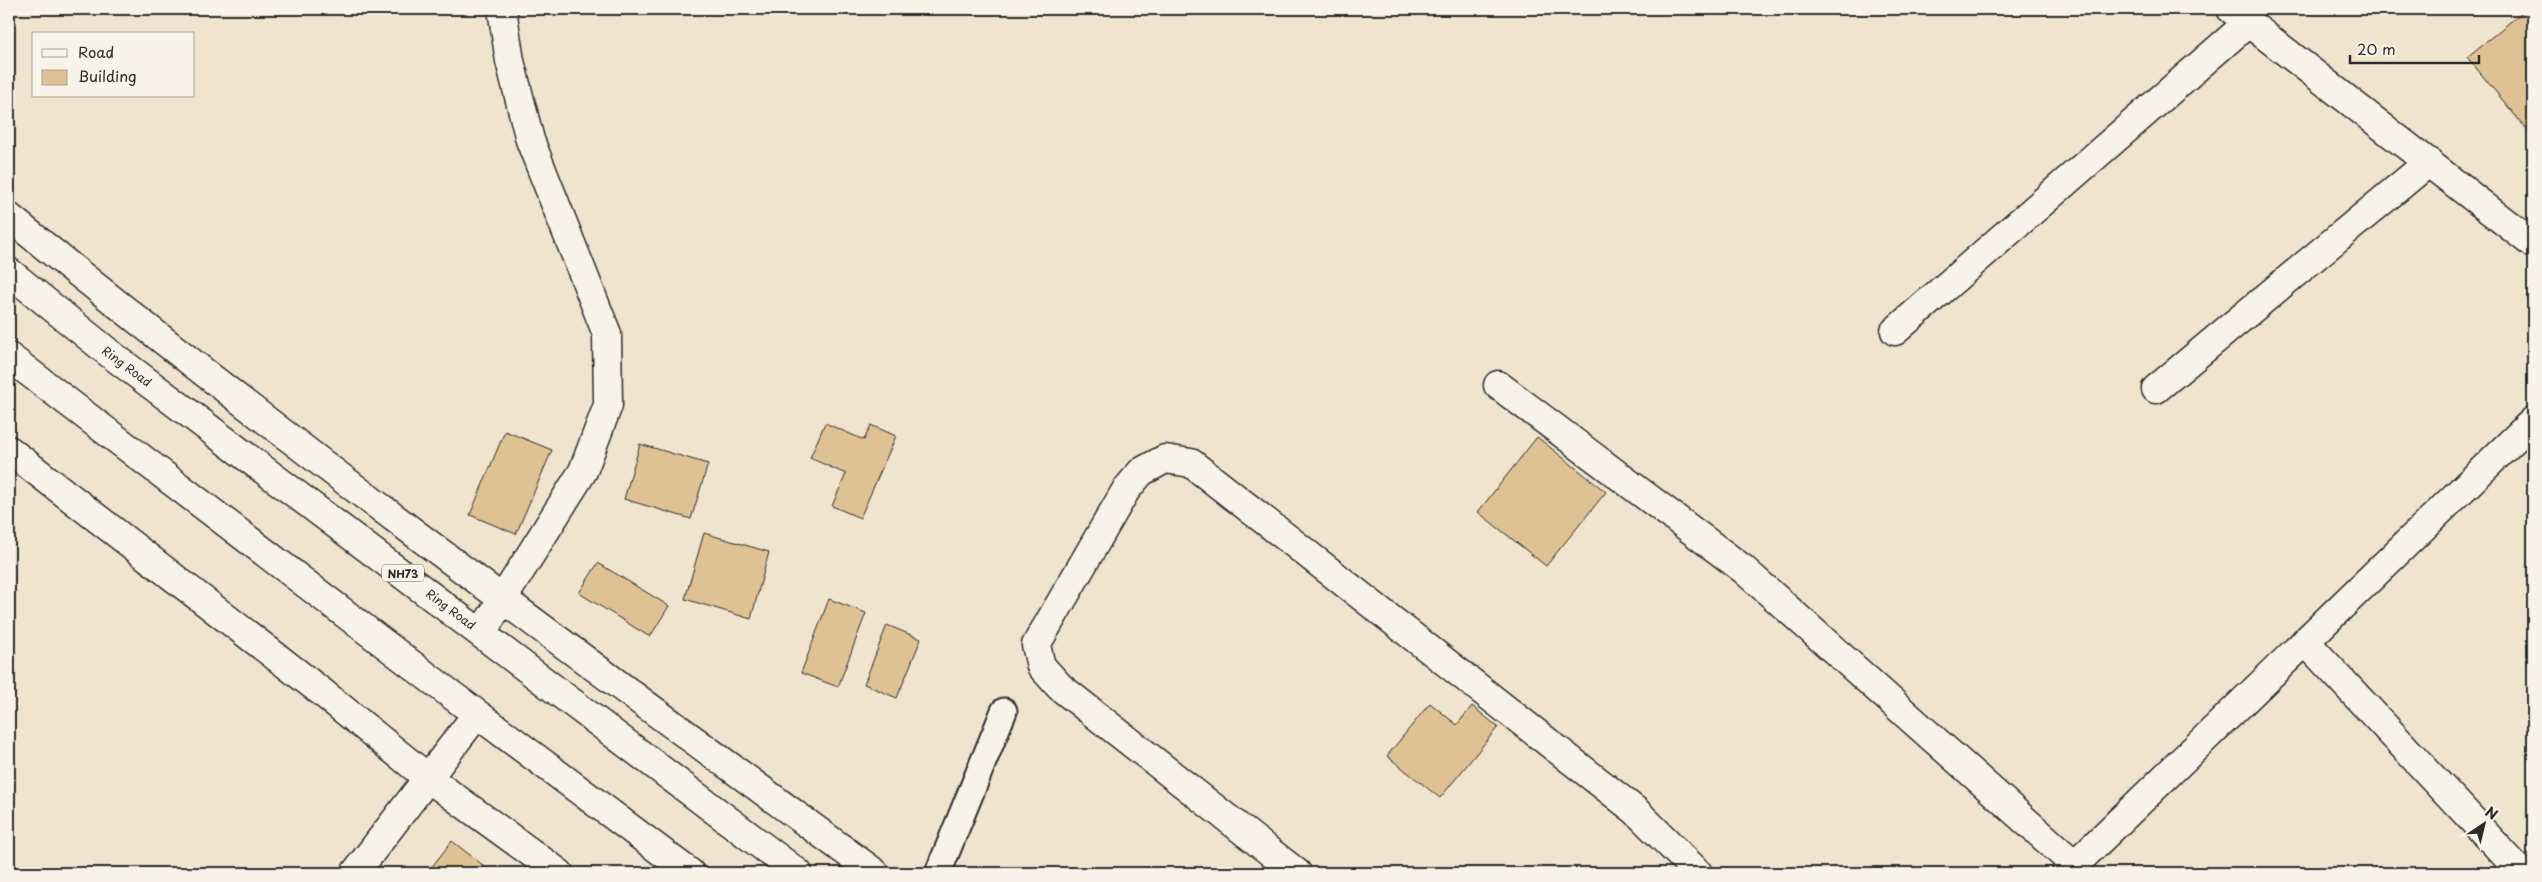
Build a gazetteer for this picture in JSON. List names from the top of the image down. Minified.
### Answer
{"streets":{"main road":["Ring Road","NH73"]},"legend":["Road","Building"],"scale_bar":"20 m","north":"top right"}
